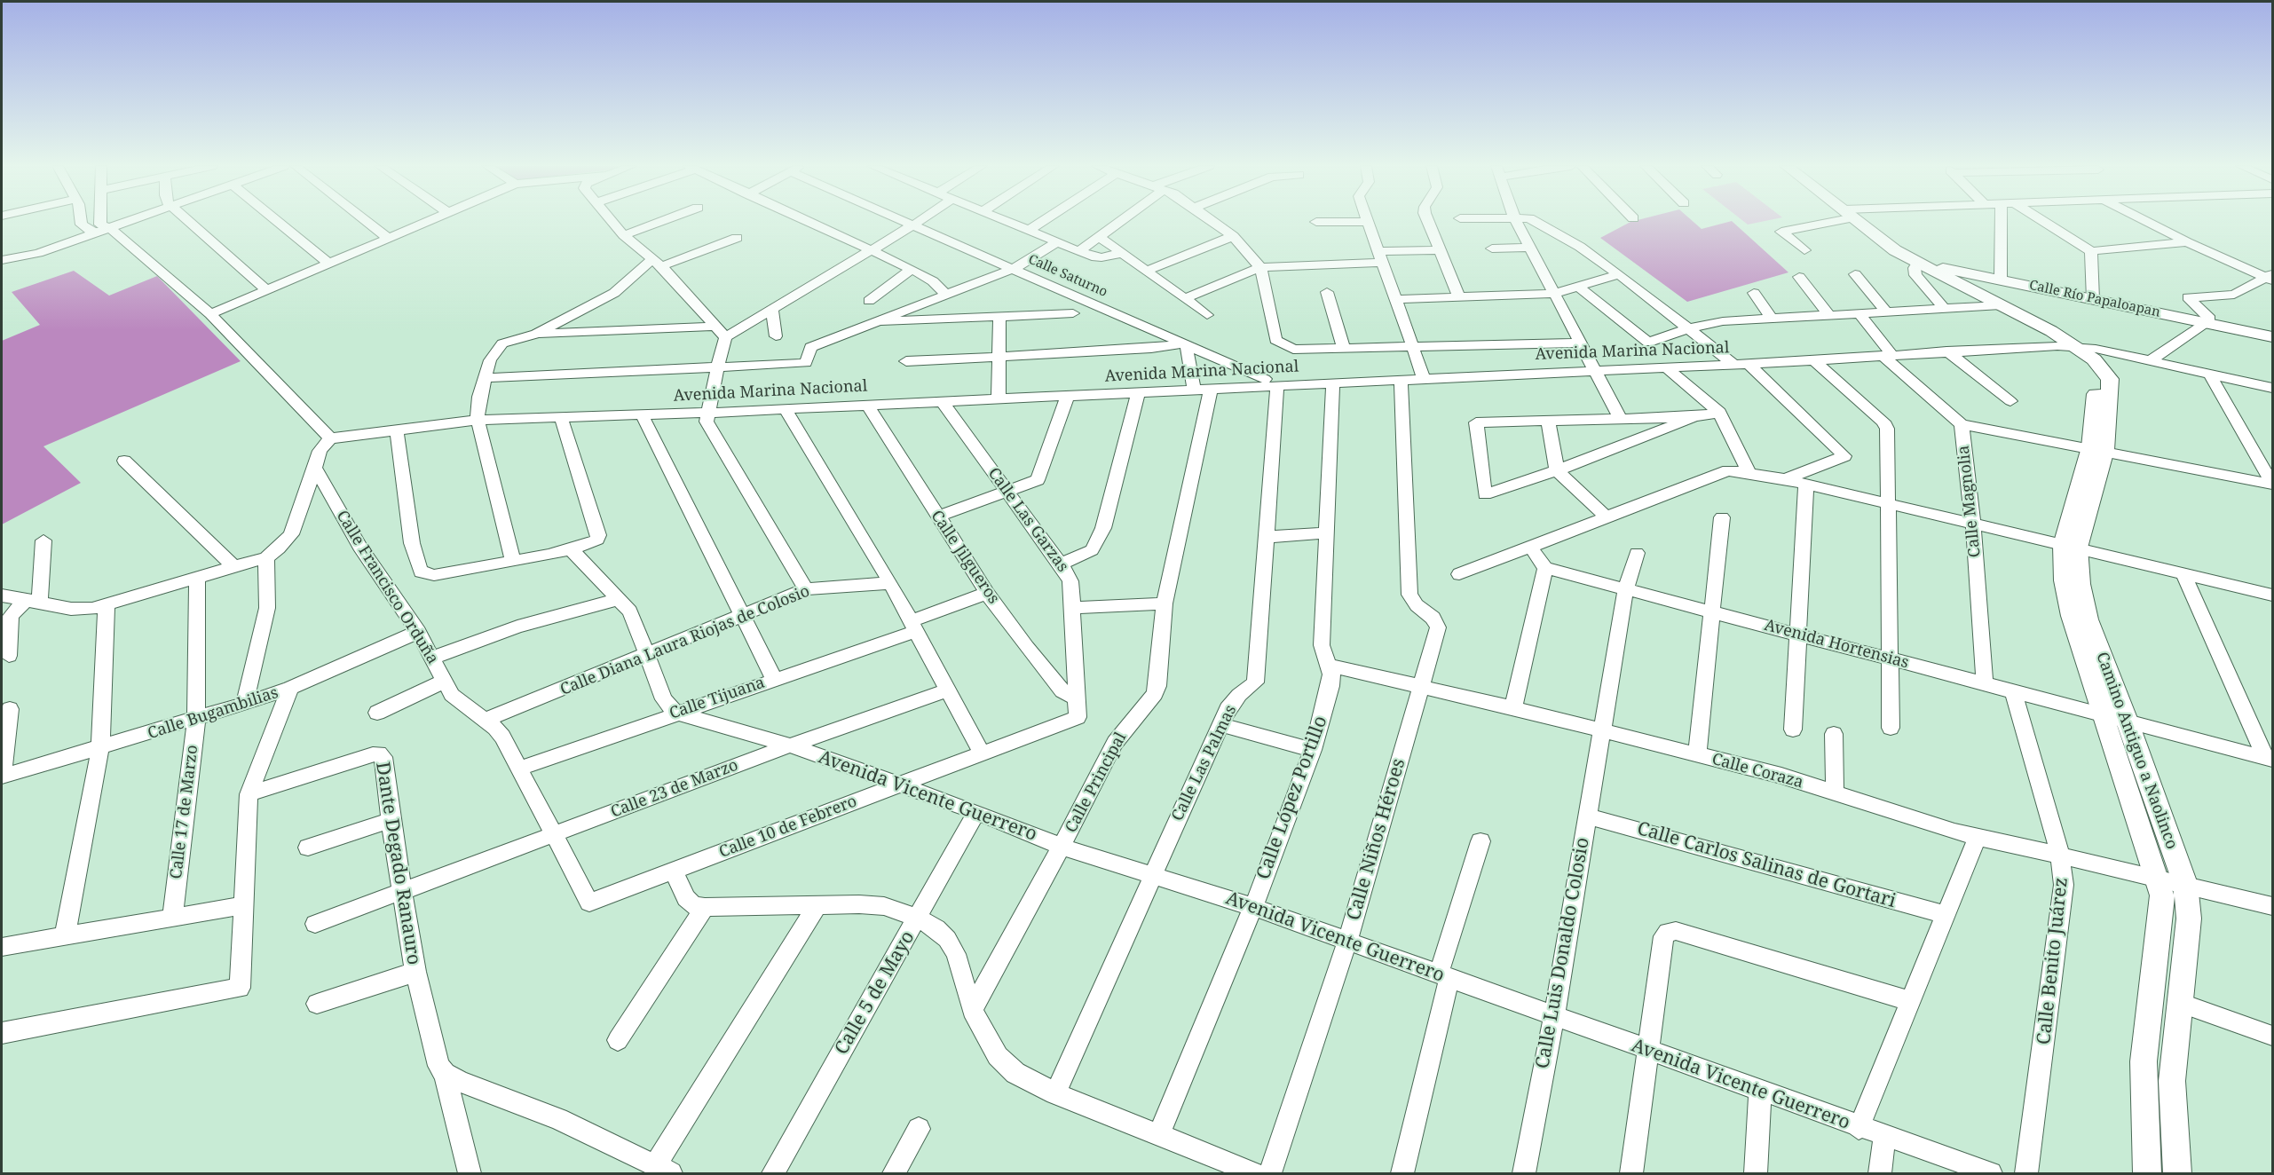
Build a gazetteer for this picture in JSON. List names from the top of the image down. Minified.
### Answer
{"streets":{"main road":["Calle Río Papaloapan","Camino Antiguo a Naolinco"],"street":["Calle Saturno","Avenida Marina Nacional","Calle Magnolia","Calle Las Garzas","Calle Jilgueros","Calle Francisco Orduña","Calle Diana Laura Riojas de Colosio","Avenida Hortensias","Calle Tijuana","Calle Bugambilias","Calle Las Palmas","Calle Coraza","Calle Principal","Calle 23 de Marzo","Avenida Vicente Guerrero","Calle López Portillo","Calle 17 de Marzo","Calle 10 de Febrero","Calle Niños Héroes","Dante Degado Ranauro","Calle Carlos Salinas de Gortari","Calle Luis Donaldo Colosio","Calle Benito Juárez","Calle 5 de Mayo"]},"crossings":[["Calle Saturno","Avenida Marina Nacional"],["Calle Saturno","Calle Las Palmas"],["Calle Río Papaloapan","Camino Antiguo a Naolinco"],["Avenida Marina Nacional","Calle Magnolia"],["Avenida Marina Nacional","Calle Las Garzas"],["Avenida Marina Nacional","Calle Jilgueros"],["Avenida Marina Nacional","Camino Antiguo a Naolinco"],["Avenida Marina Nacional","Calle Las Palmas"],["Avenida Marina Nacional","Calle Principal"],["Avenida Marina Nacional","Calle López Portillo"],["Avenida Marina Nacional","Calle Niños Héroes"],["Calle Magnolia","Avenida Hortensias"],["Calle Las Garzas","Calle Jilgueros"],["Calle Las Garzas","Calle 10 de Febrero"],["Calle Jilgueros","Calle Tijuana"],["Calle Francisco Orduña","Calle Diana Laura Riojas de Colosio"],["Calle Francisco Orduña","Calle Tijuana"],["Calle Francisco Orduña","Calle Bugambilias"],["Calle Francisco Orduña","Calle 23 de Marzo"],["Calle Francisco Orduña","Calle 10 de Febrero"],["Avenida Hortensias","Camino Antiguo a Naolinco"],["Avenida Hortensias","Calle Luis Donaldo Colosio"],["Avenida Hortensias","Calle Benito Juárez"],["Calle Tijuana","Avenida Vicente Guerrero"],["Calle Bugambilias","Calle 17 de Marzo"],["Camino Antiguo a Naolinco","Calle Coraza"],["Calle Las Palmas","Avenida Vicente Guerrero"],["Calle Coraza","Calle López Portillo"],["Calle Coraza","Calle Niños Héroes"],["Calle Coraza","Calle Luis Donaldo Colosio"],["Calle Coraza","Calle Benito Juárez"],["Calle Principal","Avenida Vicente Guerrero"],["Calle 23 de Marzo","Avenida Vicente Guerrero"],["Calle 23 de Marzo","Dante Degado Ranauro"],["Avenida Vicente Guerrero","Calle López Portillo"],["Avenida Vicente Guerrero","Calle 10 de Febrero"],["Avenida Vicente Guerrero","Calle Niños Héroes"],["Avenida Vicente Guerrero","Calle Luis Donaldo Colosio"],["Avenida Vicente Guerrero","Calle 5 de Mayo"],["Calle Carlos Salinas de Gortari","Calle Luis Donaldo Colosio"]]}
